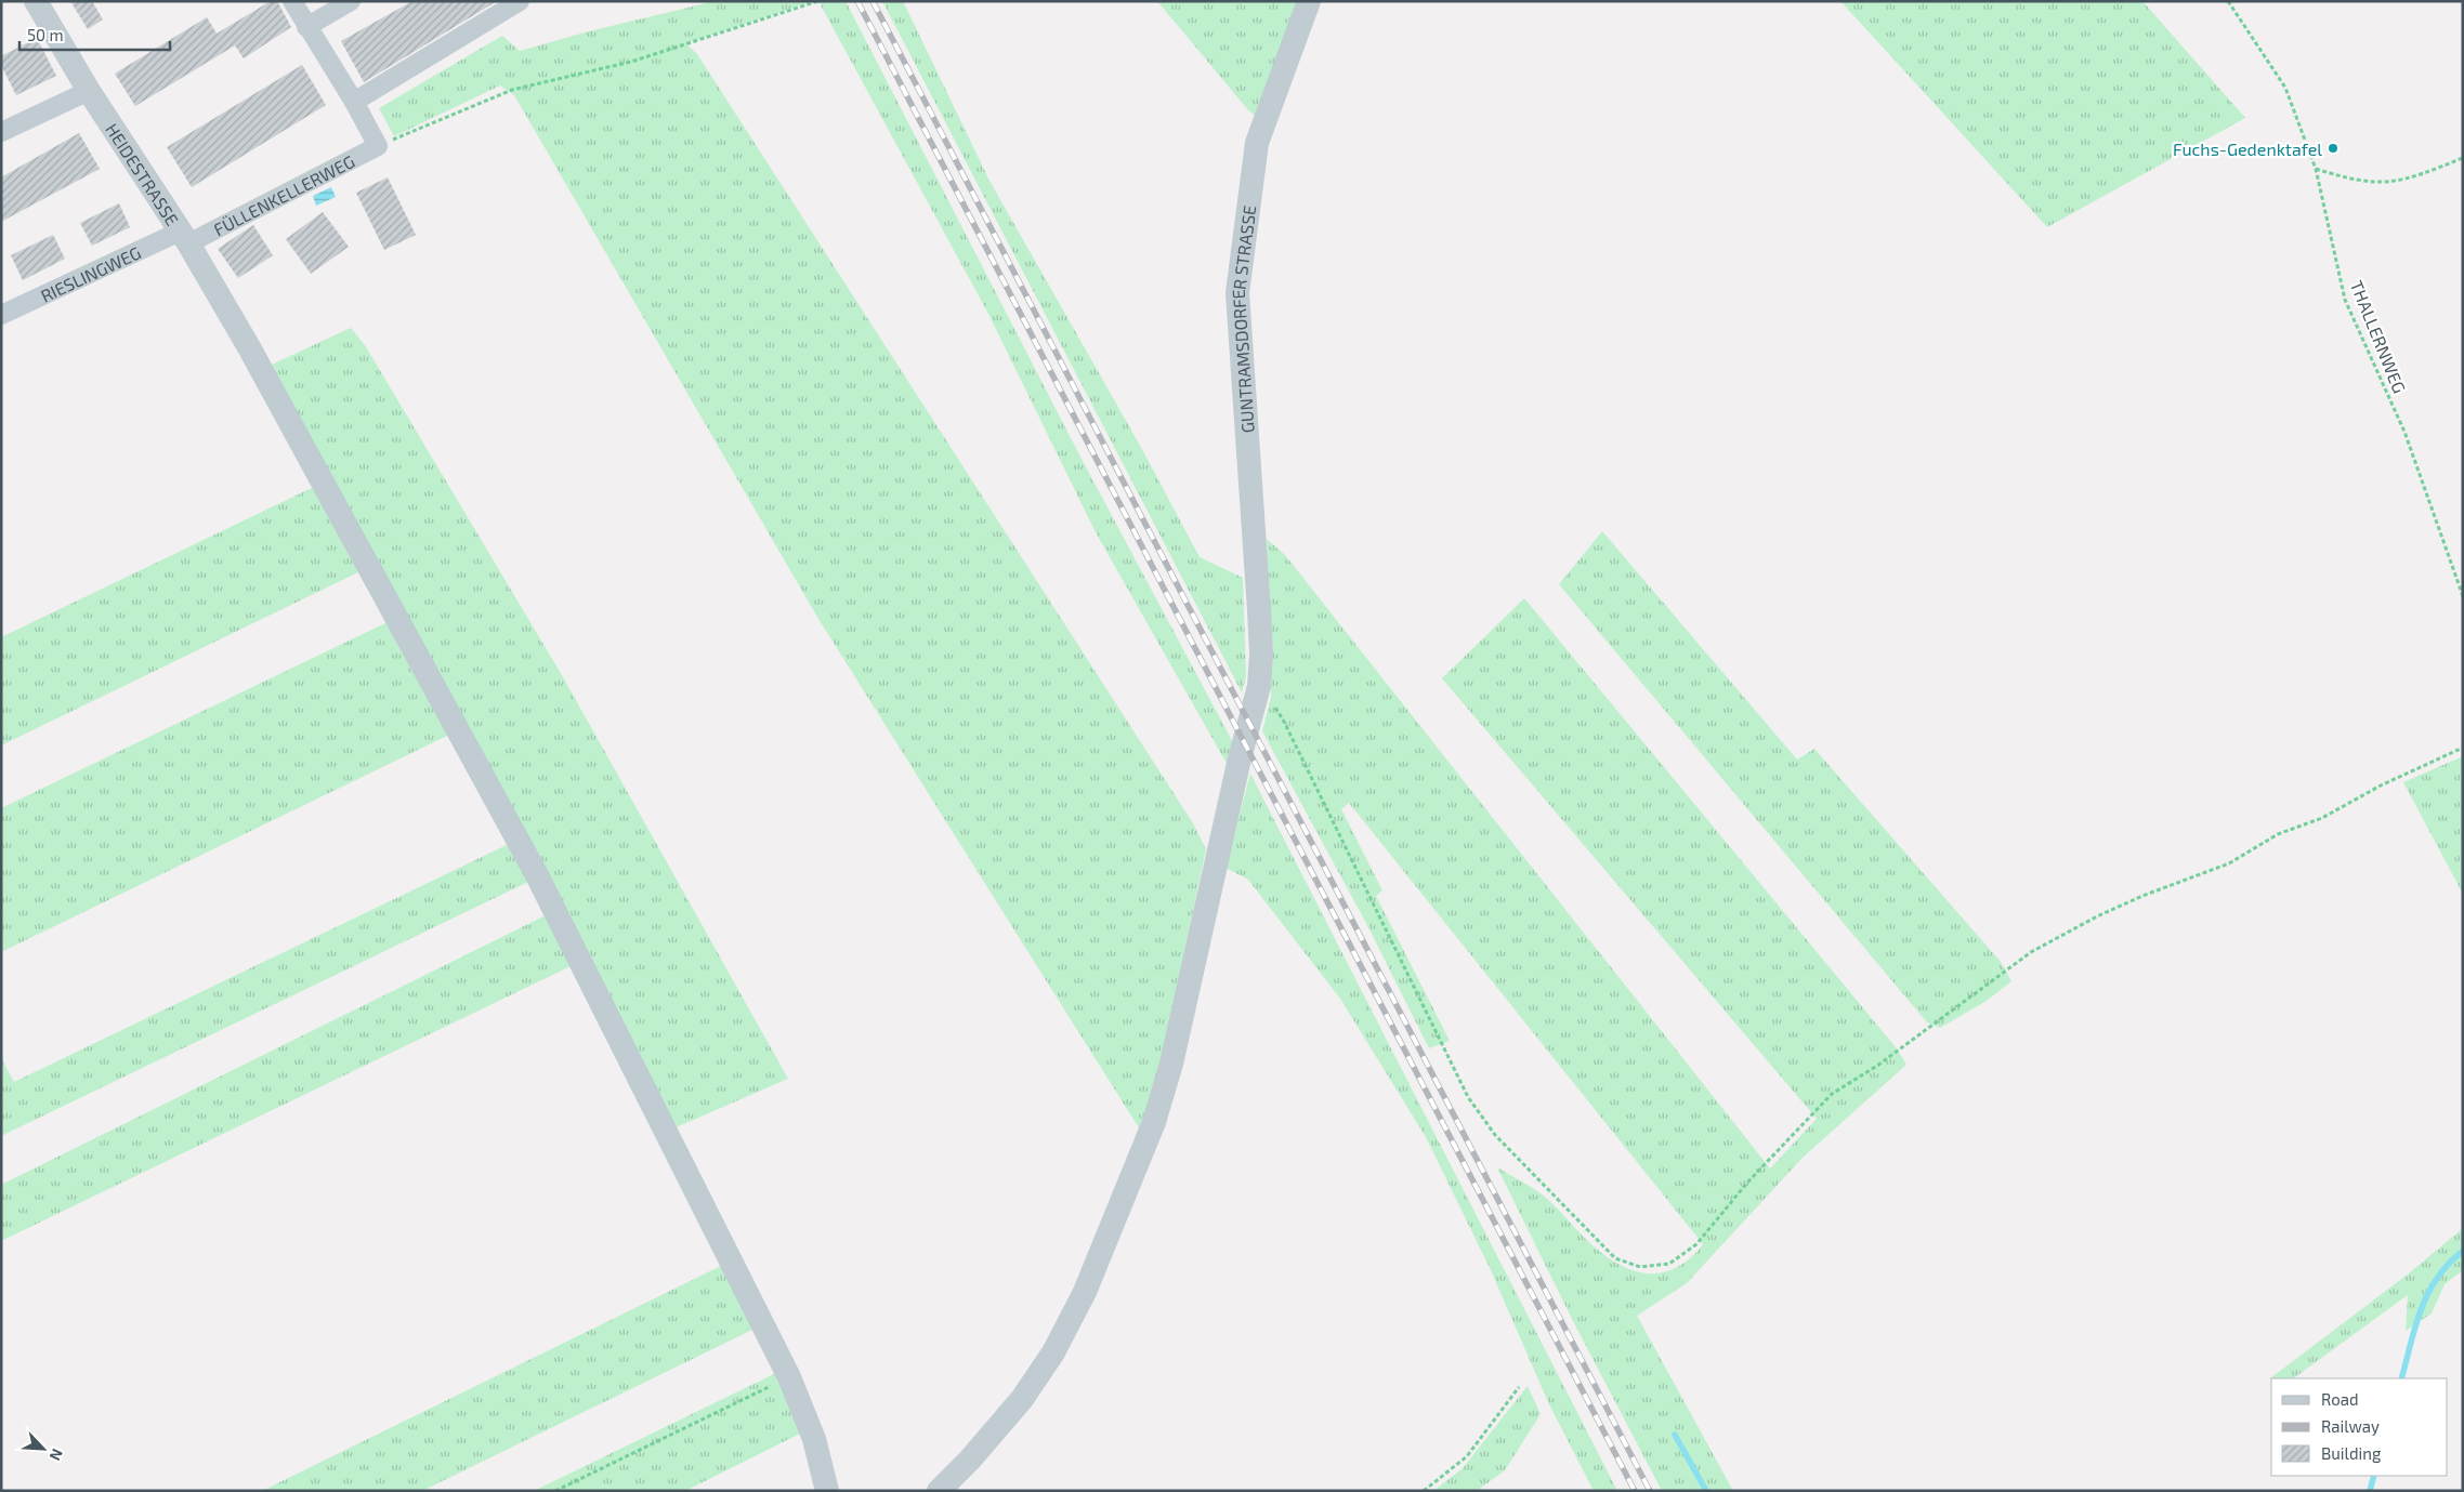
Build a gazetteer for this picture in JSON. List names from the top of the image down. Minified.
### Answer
{"streets":{"street":["HEIDESTRASSE","FÜLLENKELLERWEG","RIESLINGWEG","GUNTRAMSDORFER STRASSE"],"path":["THALLERNWEG"]},"crossings":[["HEIDESTRASSE","FÜLLENKELLERWEG"],["HEIDESTRASSE","RIESLINGWEG"],["FÜLLENKELLERWEG","RIESLINGWEG"]],"places":["Fuchs-Gedenktafel"],"legend":["Road","Railway","Building"],"scale_bar":"50 m","north":"bottom right"}
